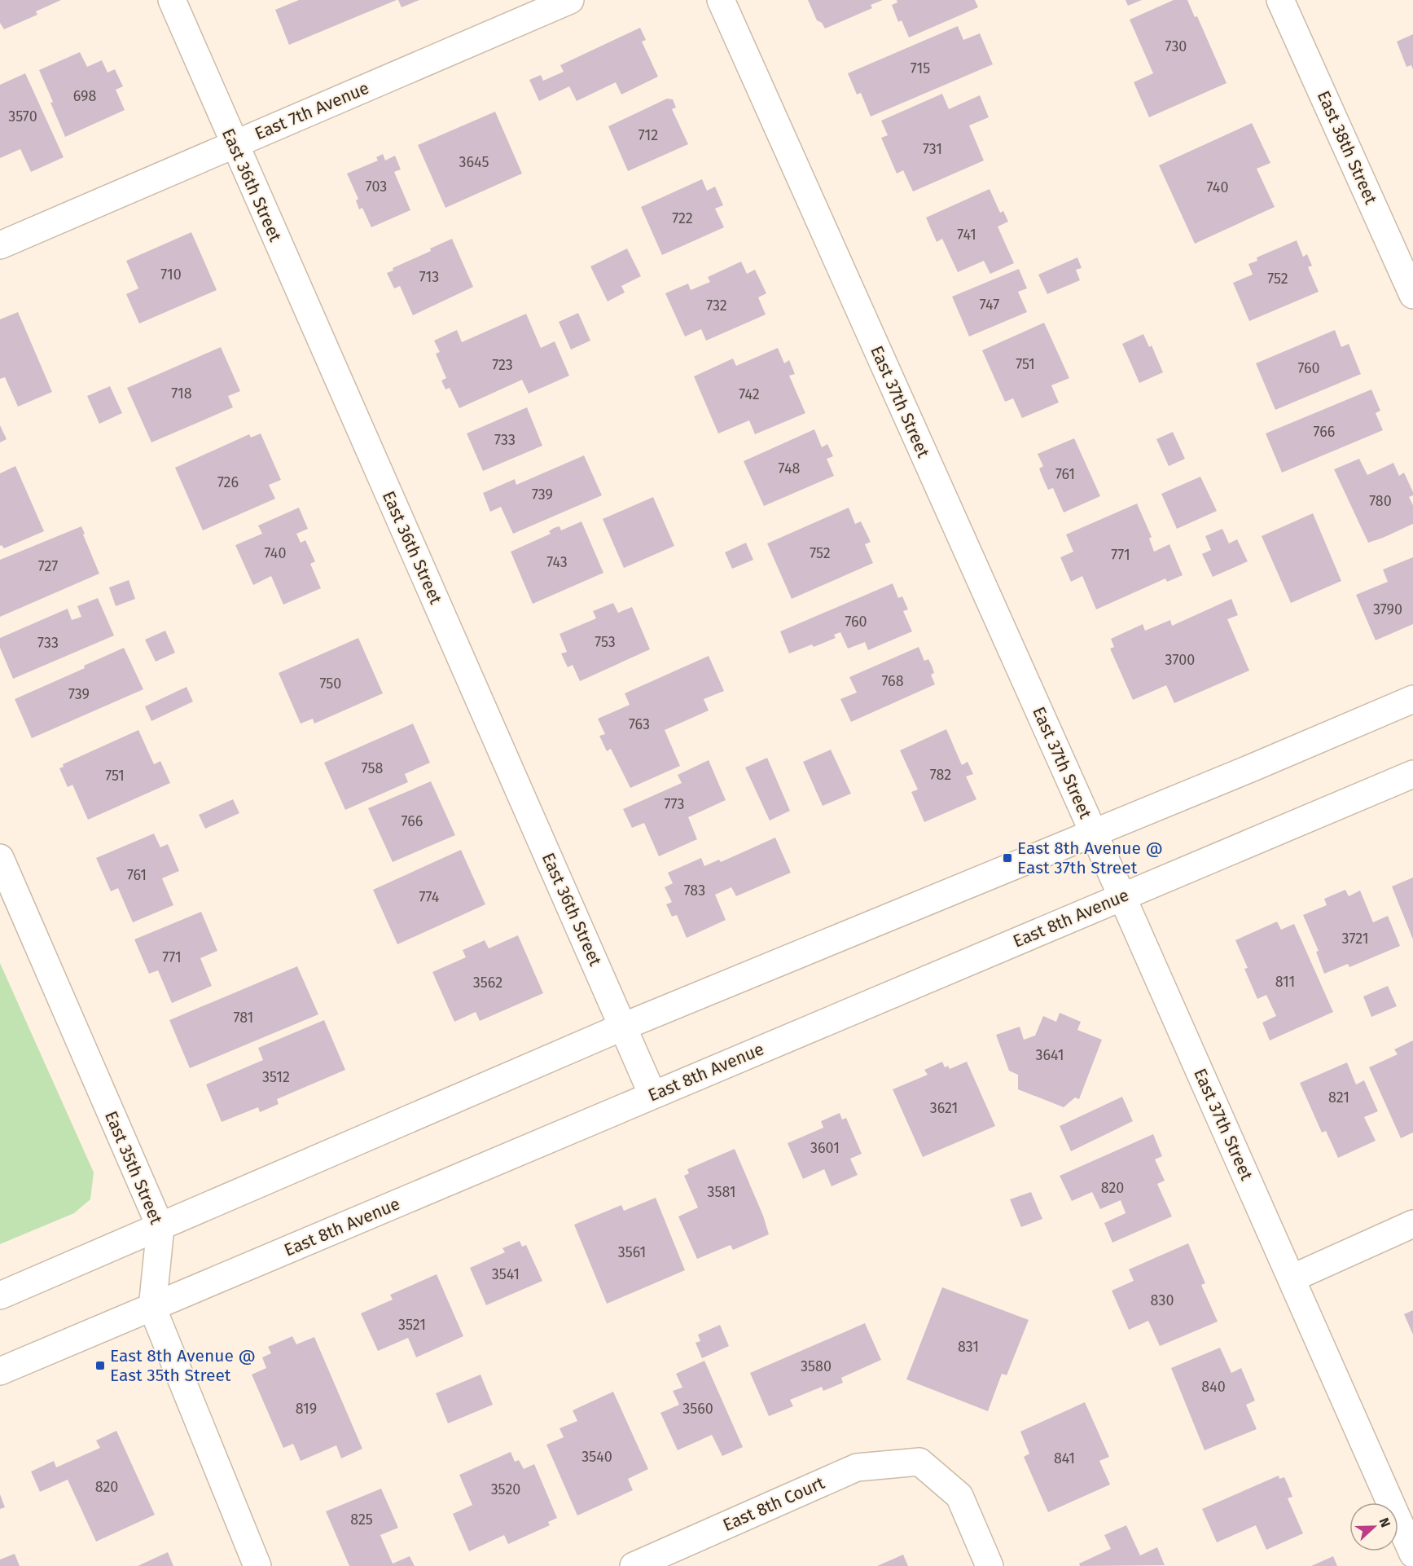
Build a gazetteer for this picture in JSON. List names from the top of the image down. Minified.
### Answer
{"streets":{"street":["East 7th Avenue","East 38th Street","East 36th Street","East 37th Street","East 8th Avenue","East 35th Street","East 8th Court"]},"crossings":[["East 7th Avenue","East 36th Street"],["East 36th Street","East 8th Avenue"],["East 37th Street","East 8th Avenue"],["East 8th Avenue","East 35th Street"]],"places":{"transit":["East 8th Avenue @ East 37th Street","East 8th Avenue @ East 35th Street"]},"house_numbers":["730","715","698","3570","712","731","3645","703","740","722","741","710","713","752","747","732","751","723","760","718","742","766","733","748","761","726","739","780","740","752","771","743","727","3790","760","753","733","3700","768","750","739","763","758","782","751","773","766","761","783","774","3721","771","811","3562","781","3641","3512","821","3621","3601","820","3581","3561","3541","830","3521","831","3580","840","819","3560","3540","841","820","3520","825"],"north":"right"}
